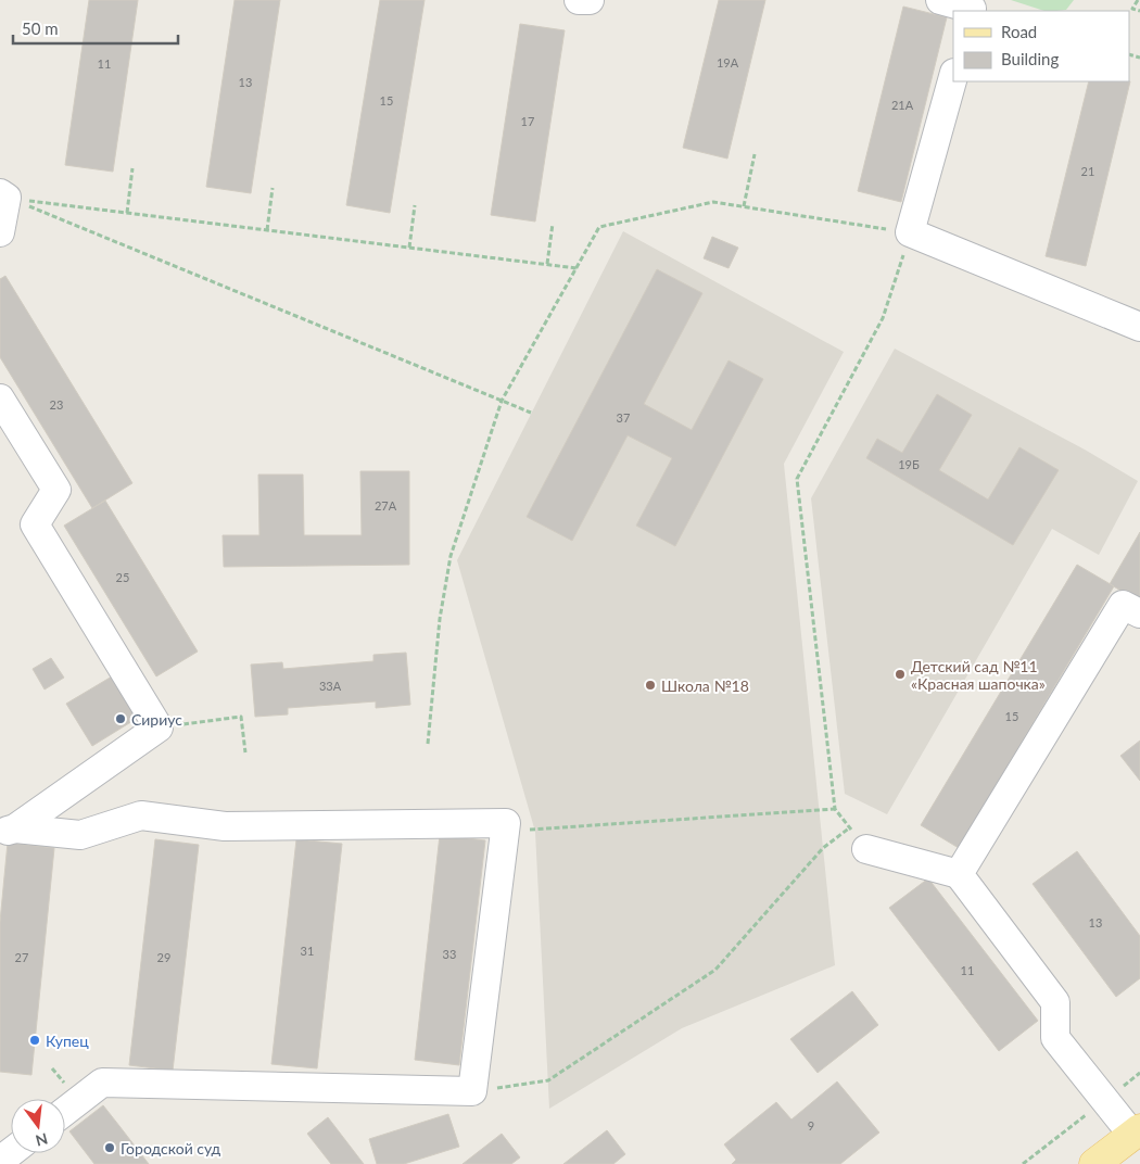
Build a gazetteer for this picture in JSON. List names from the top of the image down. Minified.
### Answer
{"places":["Детский сад №11 «Красная шапочка»","Школа №18","Сириус","Купец","Городской суд"],"house_numbers":["19А","11","13","15","21А","17","21","23","37","19Б","27А","25","33А","15","13","31","33","27","29","11","9"],"legend":["Road","Building"],"scale_bar":"50 m","north":"bottom"}
